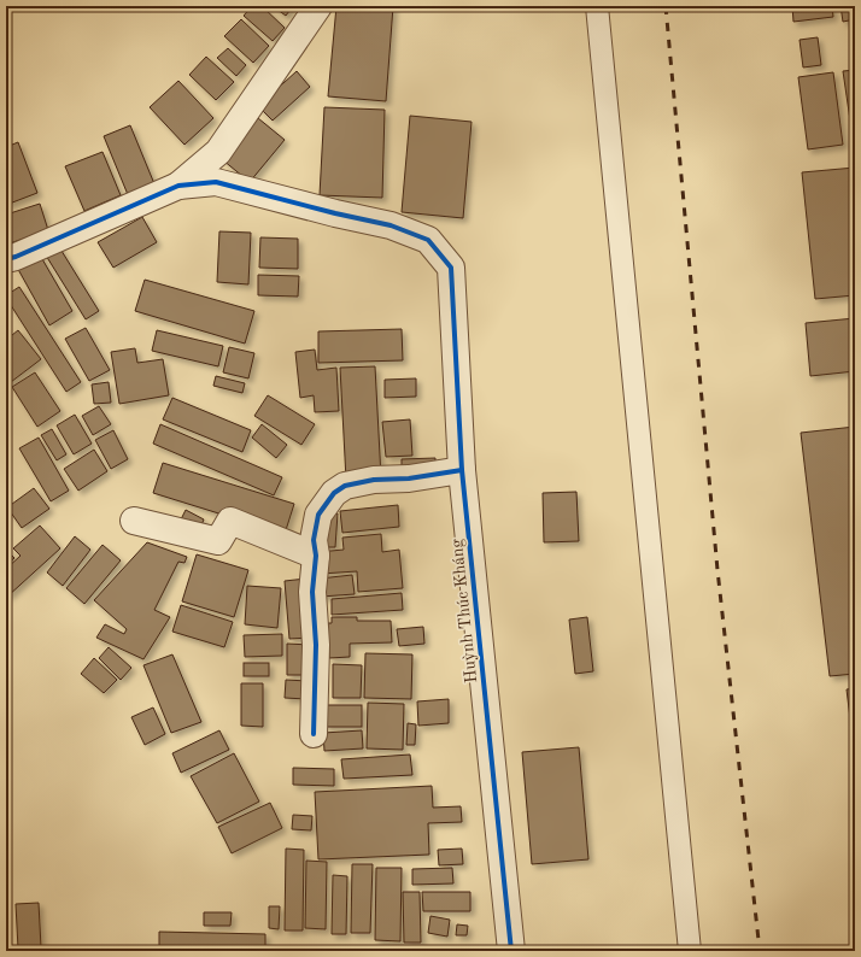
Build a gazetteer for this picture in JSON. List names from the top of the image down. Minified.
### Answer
{"streets":{"street":["Huỳnh Thúc Kháng"]}}
